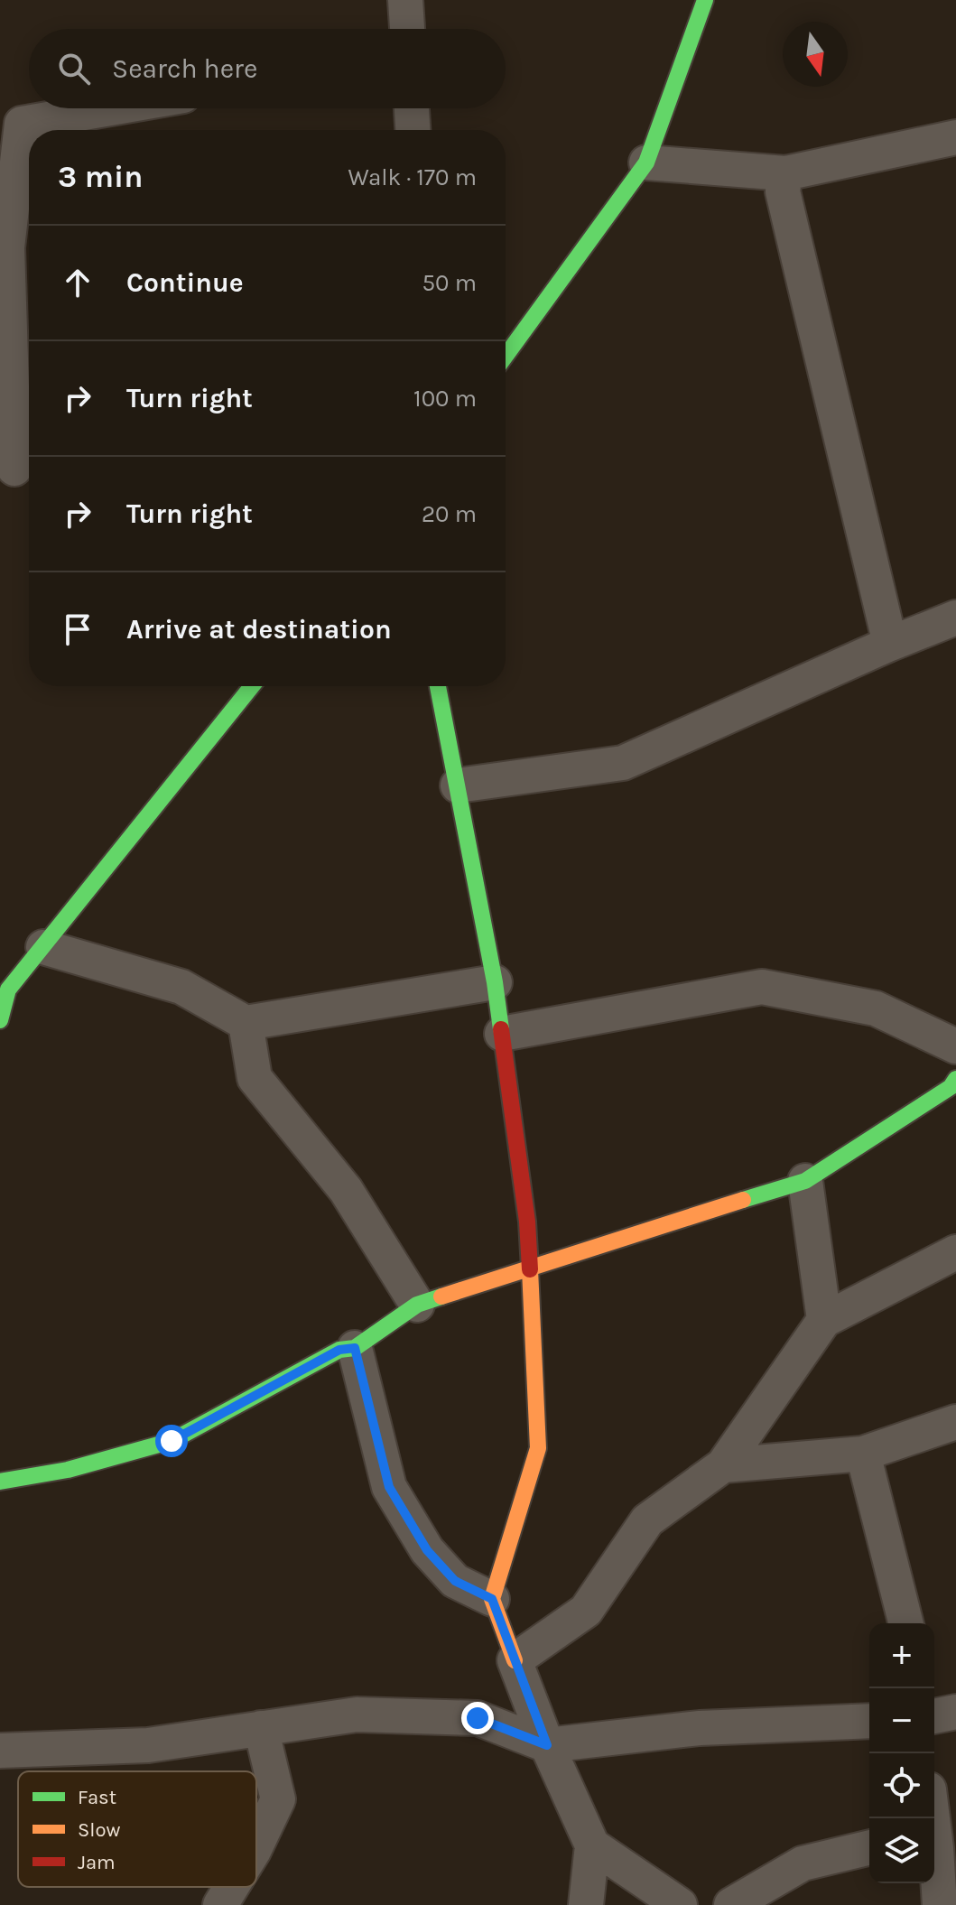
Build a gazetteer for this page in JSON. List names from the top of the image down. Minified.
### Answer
{"legend":["Fast","Slow","Jam"],"north":"bottom","page":{"search":"Search here","heading":["3 min","Walk · 170 m"],"list":[["Continue","50 m"],["Turn right","100 m"],["Turn right","20 m"],"Arrive at destination"],"map_buttons":["+","−"]}}
